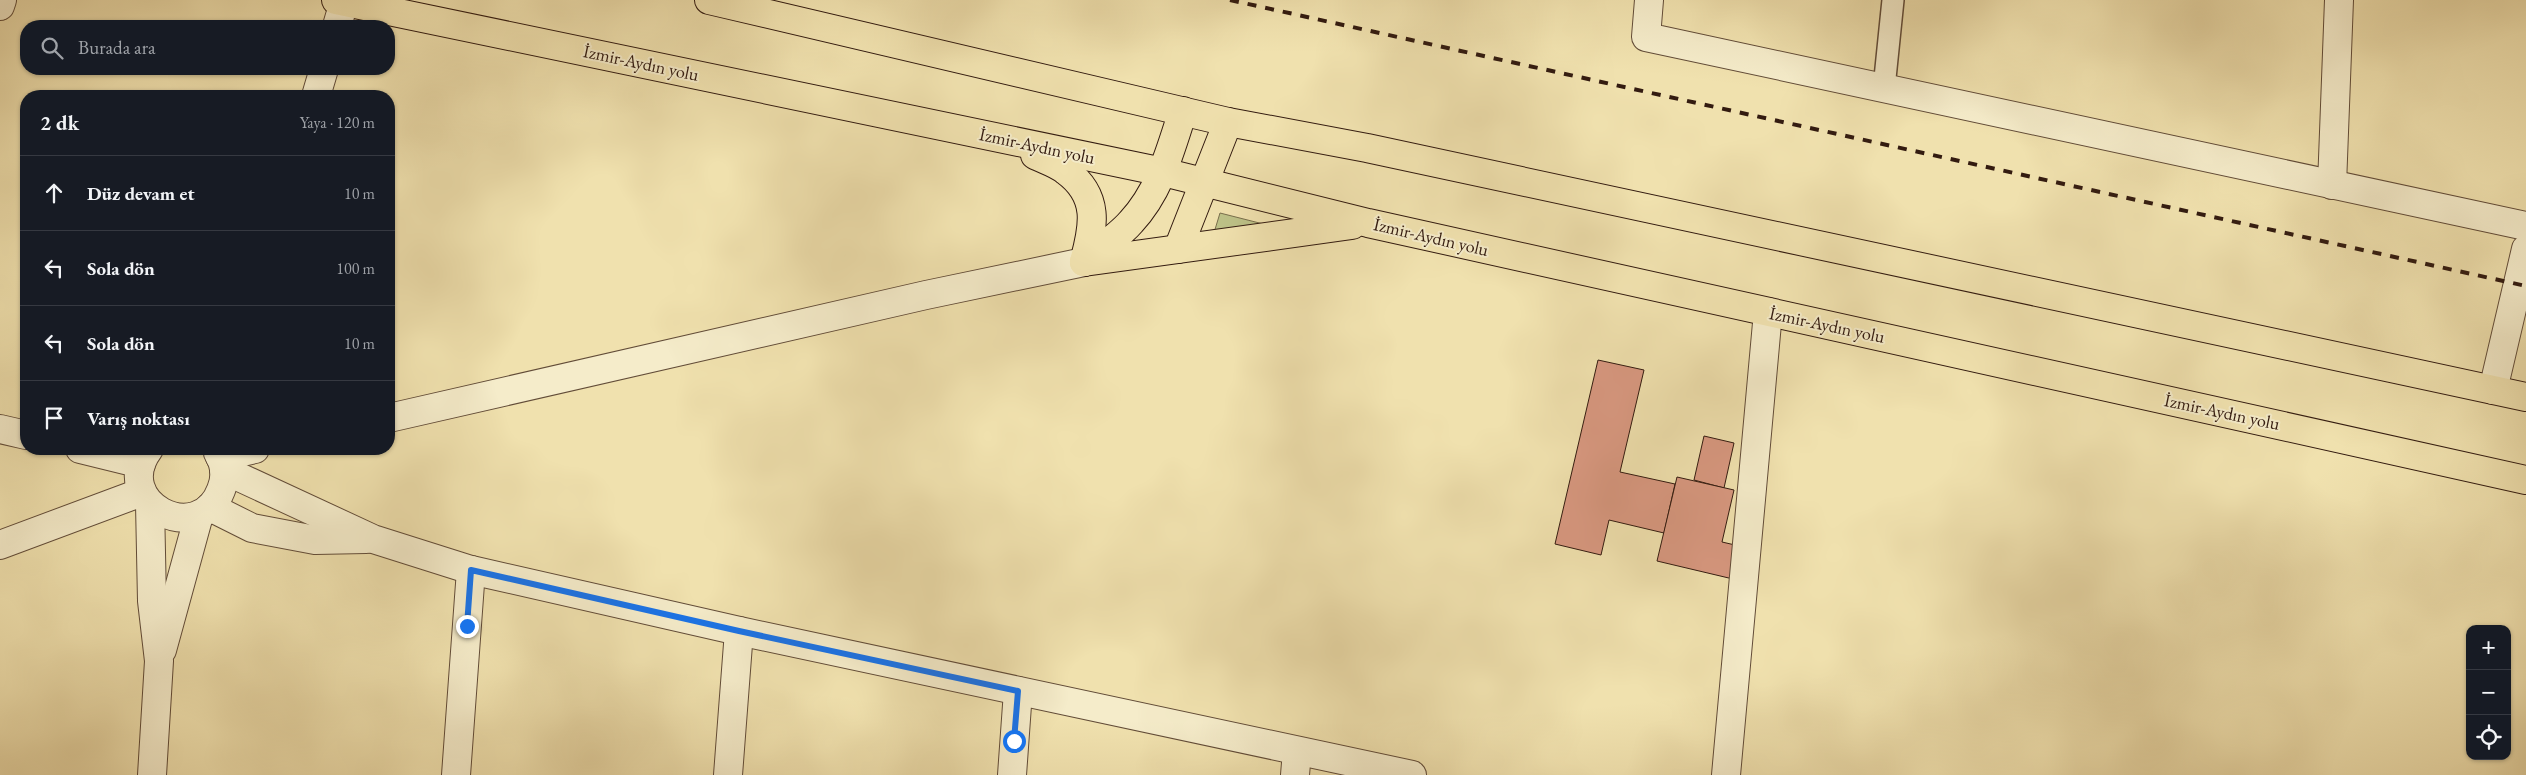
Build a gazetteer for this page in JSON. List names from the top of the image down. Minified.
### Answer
{"streets":{"highway":["İzmir-Aydın yolu"]},"page":{"search":"Burada ara","heading":["2 dk","Yaya · 120 m"],"list":[["Düz devam et","10 m"],["Sola dön","100 m"],["Sola dön","10 m"],"Varış noktası"],"map_buttons":["+","−"]}}
